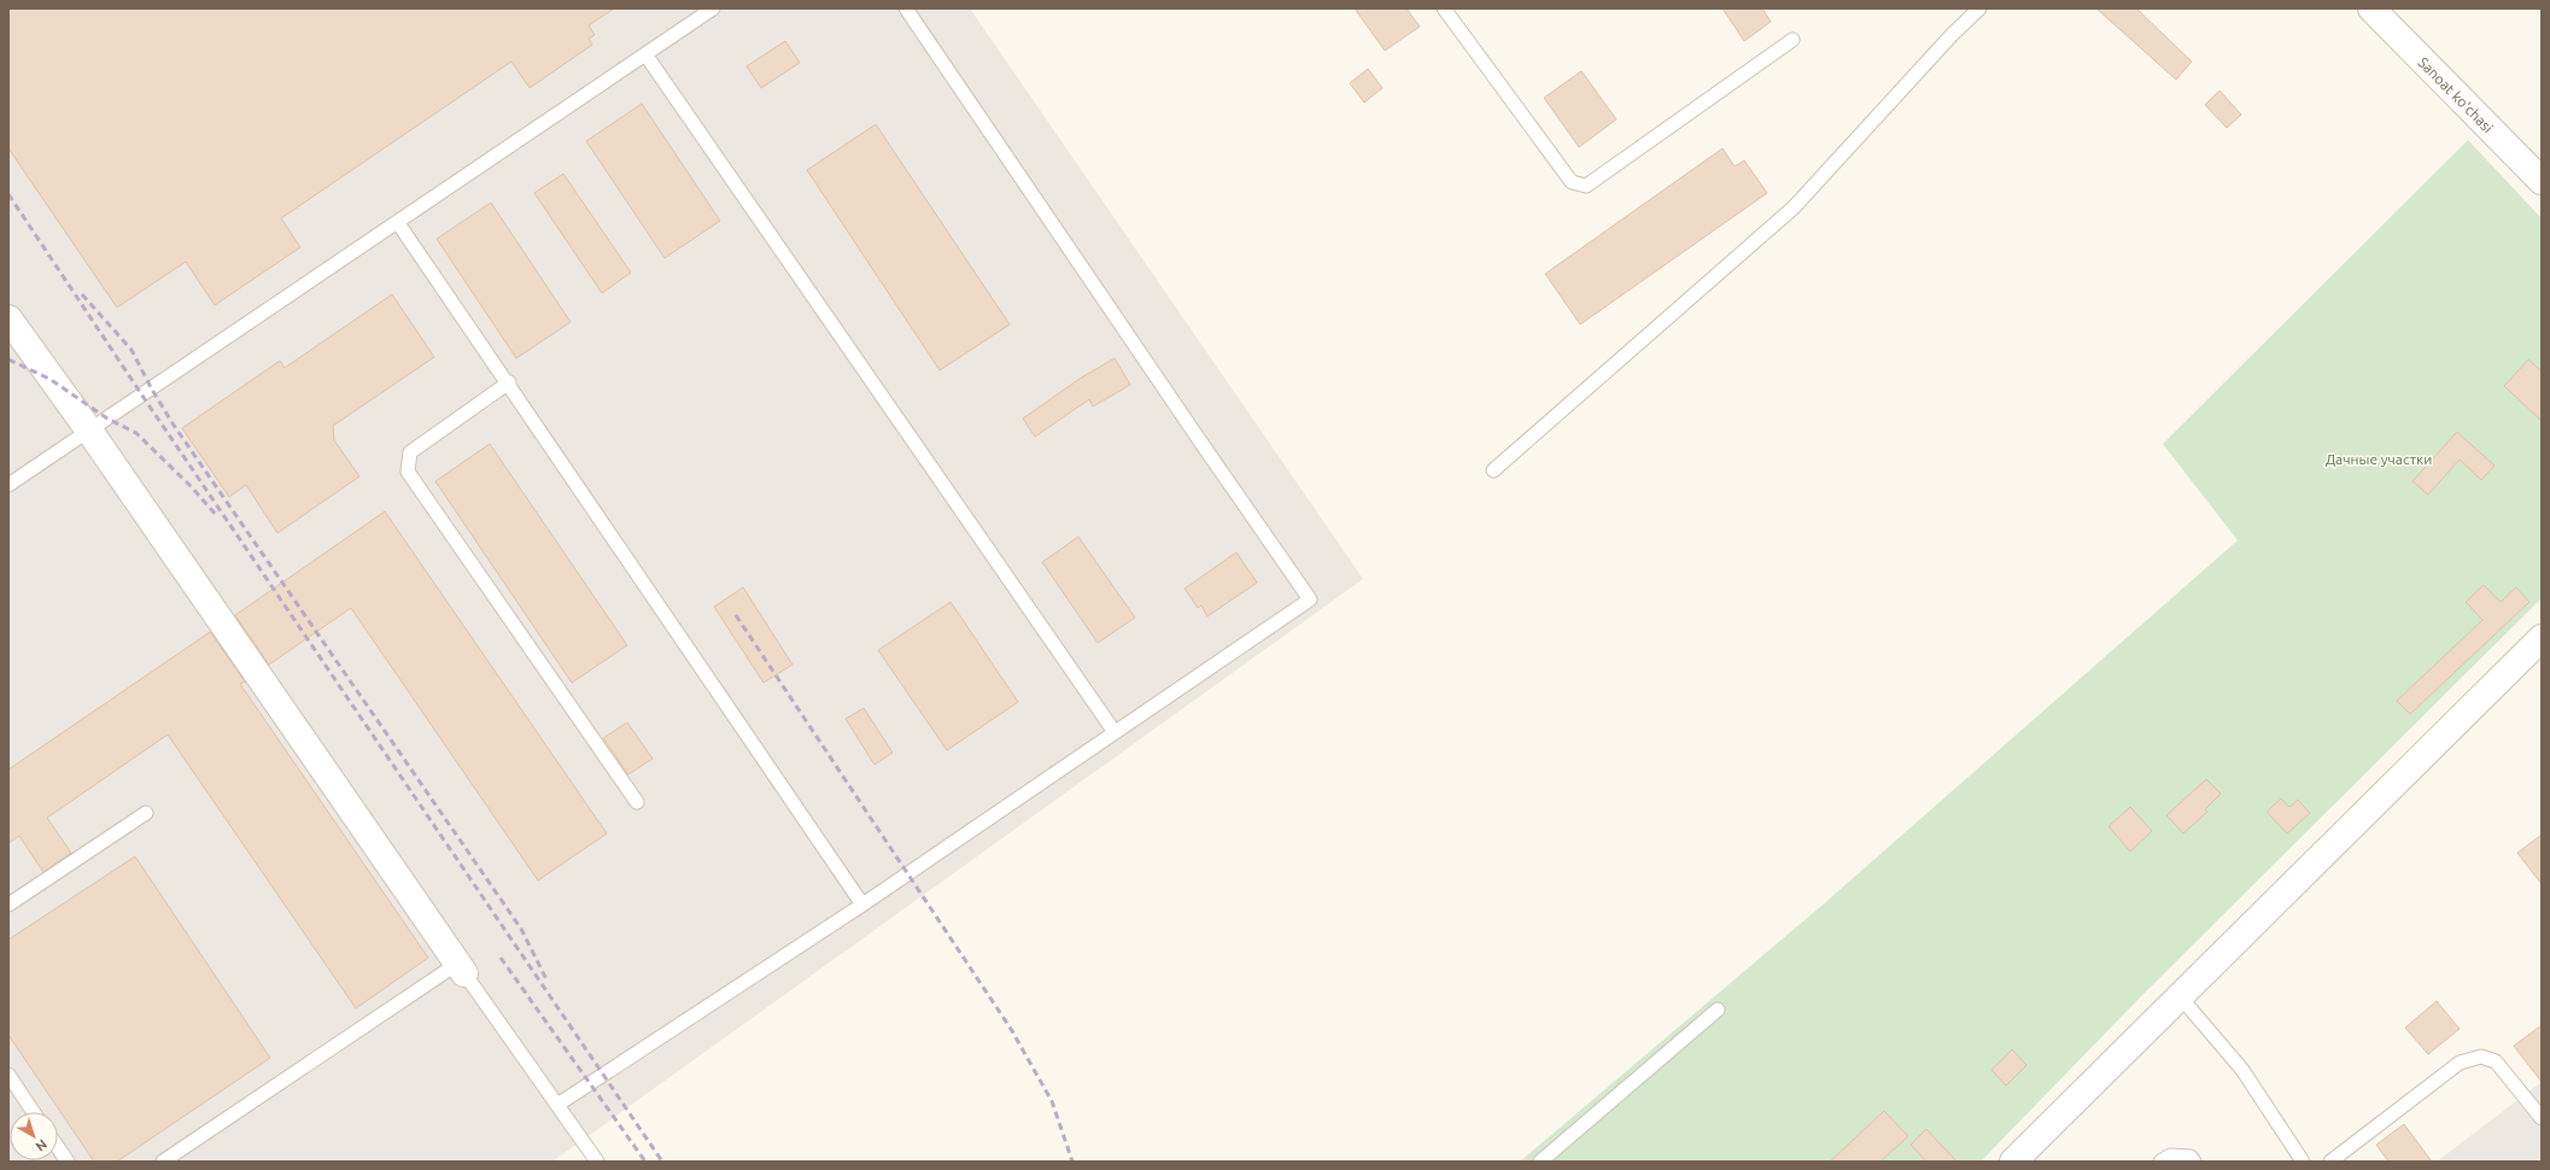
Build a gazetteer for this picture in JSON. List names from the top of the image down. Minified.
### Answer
{"streets":{"main road":["Sanoat ko'chasi"]},"parks":["Дачные участки"],"north":"bottom right"}
